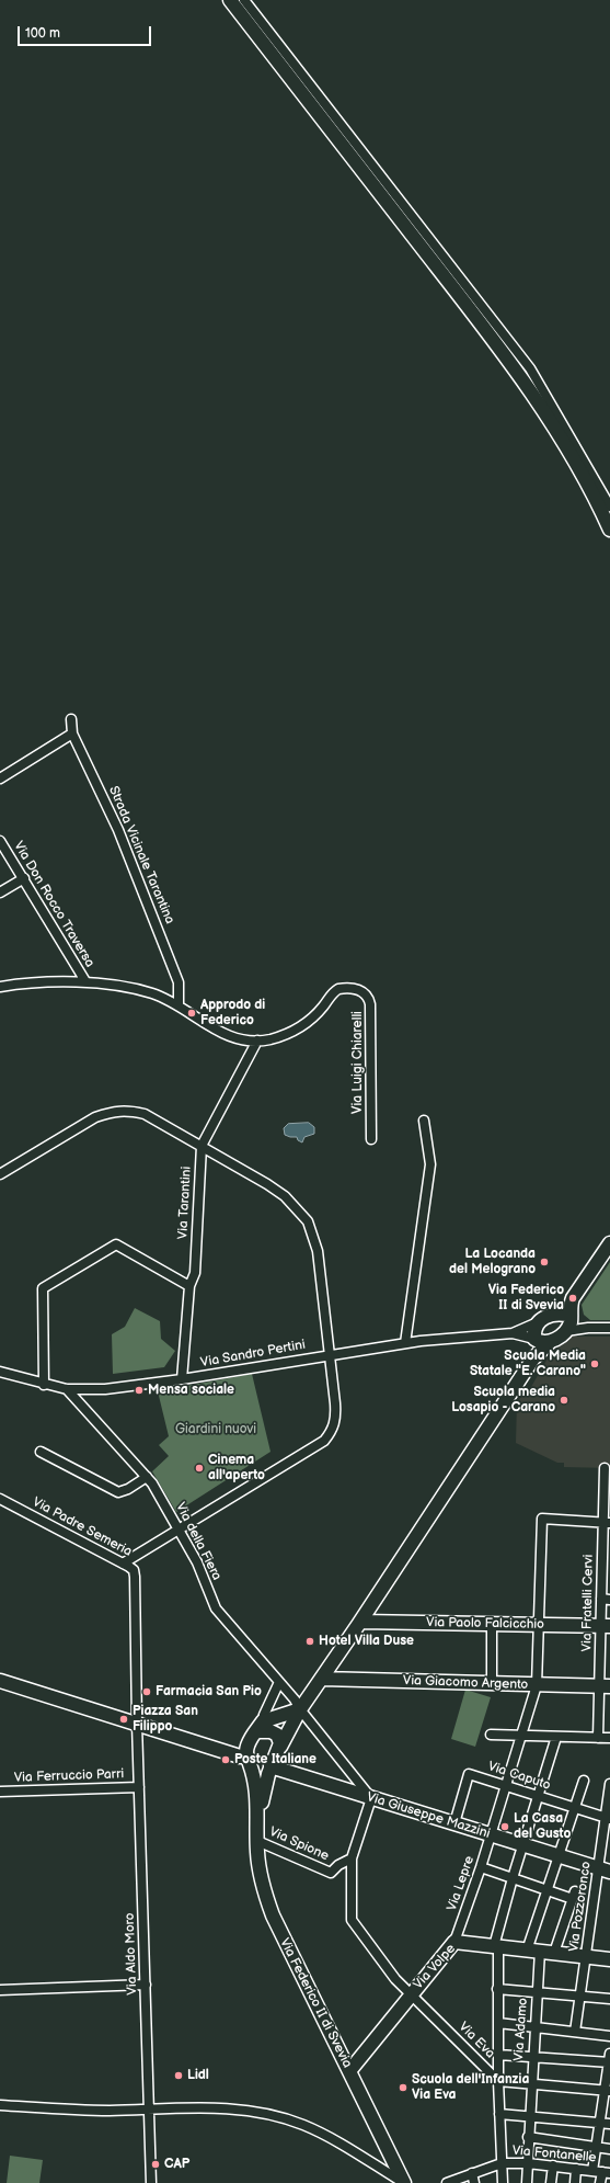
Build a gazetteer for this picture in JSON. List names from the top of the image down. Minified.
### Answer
{"streets":{"main road":["Via Paolo Falcicchio","Via Giacomo Argento","Via Giuseppe Mazzini","Via Volpe","Via Federico II di Svevia"],"street":["Strada Vicinale Tarantina","Via Don Rocco Traversa","Via Luigi Chiarelli","Via Tarantini","Via Sandro Pertini","Via Padre Semeria","Via della Fiera","Via Fratelli Cervi","Via Ferruccio Parri","Via Caputo","Via Spione","Via Lepre","Via Pozzoronco","Via Aldo Moro","Via Adamo","Via Eva","Via Fontanelle"]},"crossings":[["Strada Vicinale Tarantina","Via Luigi Chiarelli"],["Via Don Rocco Traversa","Via Luigi Chiarelli"],["Via Luigi Chiarelli","Via Tarantini"],["Via Tarantini","Via Sandro Pertini"],["Via Sandro Pertini","Via della Fiera"],["Via Padre Semeria","Via Aldo Moro"],["Via della Fiera","Via Giuseppe Mazzini"],["Via della Fiera","Via Eva"],["Via Fratelli Cervi","Via Paolo Falcicchio"],["Via Fratelli Cervi","Via Giacomo Argento"],["Via Fratelli Cervi","Via Lepre"],["Via Paolo Falcicchio","Via Lepre"],["Via Giacomo Argento","Via Lepre"],["Via Ferruccio Parri","Via Aldo Moro"],["Via Caputo","Via Giuseppe Mazzini"],["Via Caputo","Via Lepre"],["Via Caputo","Via Pozzoronco"],["Via Caputo","Via Adamo"],["Via Giuseppe Mazzini","Via Lepre"],["Via Giuseppe Mazzini","Via Pozzoronco"],["Via Giuseppe Mazzini","Via Federico II di Svevia"],["Via Giuseppe Mazzini","Via Adamo"],["Via Giuseppe Mazzini","Via Eva"],["Via Spione","Via Federico II di Svevia"],["Via Spione","Via Eva"],["Via Lepre","Via Volpe"],["Via Pozzoronco","Via Volpe"],["Via Volpe","Via Federico II di Svevia"],["Via Volpe","Via Adamo"],["Via Volpe","Via Eva"],["Via Adamo","Via Fontanelle"]],"parks":["Giardini nuovi"],"places":["Approdo di Federico","La Locanda del Melograno","Via Federico II di Svevia","Scuola Media Statale \"E. Carano\"","Mensa sociale","Scuola media Losapio - Carano","Cinema all'aperto","Hotel Villa Duse","Farmacia San Pio","Piazza San Filippo","Poste Italiane","La Casa del Gusto","Lidl","Scuola dell'Infanzia Via Eva","CAP"],"scale_bar":"100 m"}
